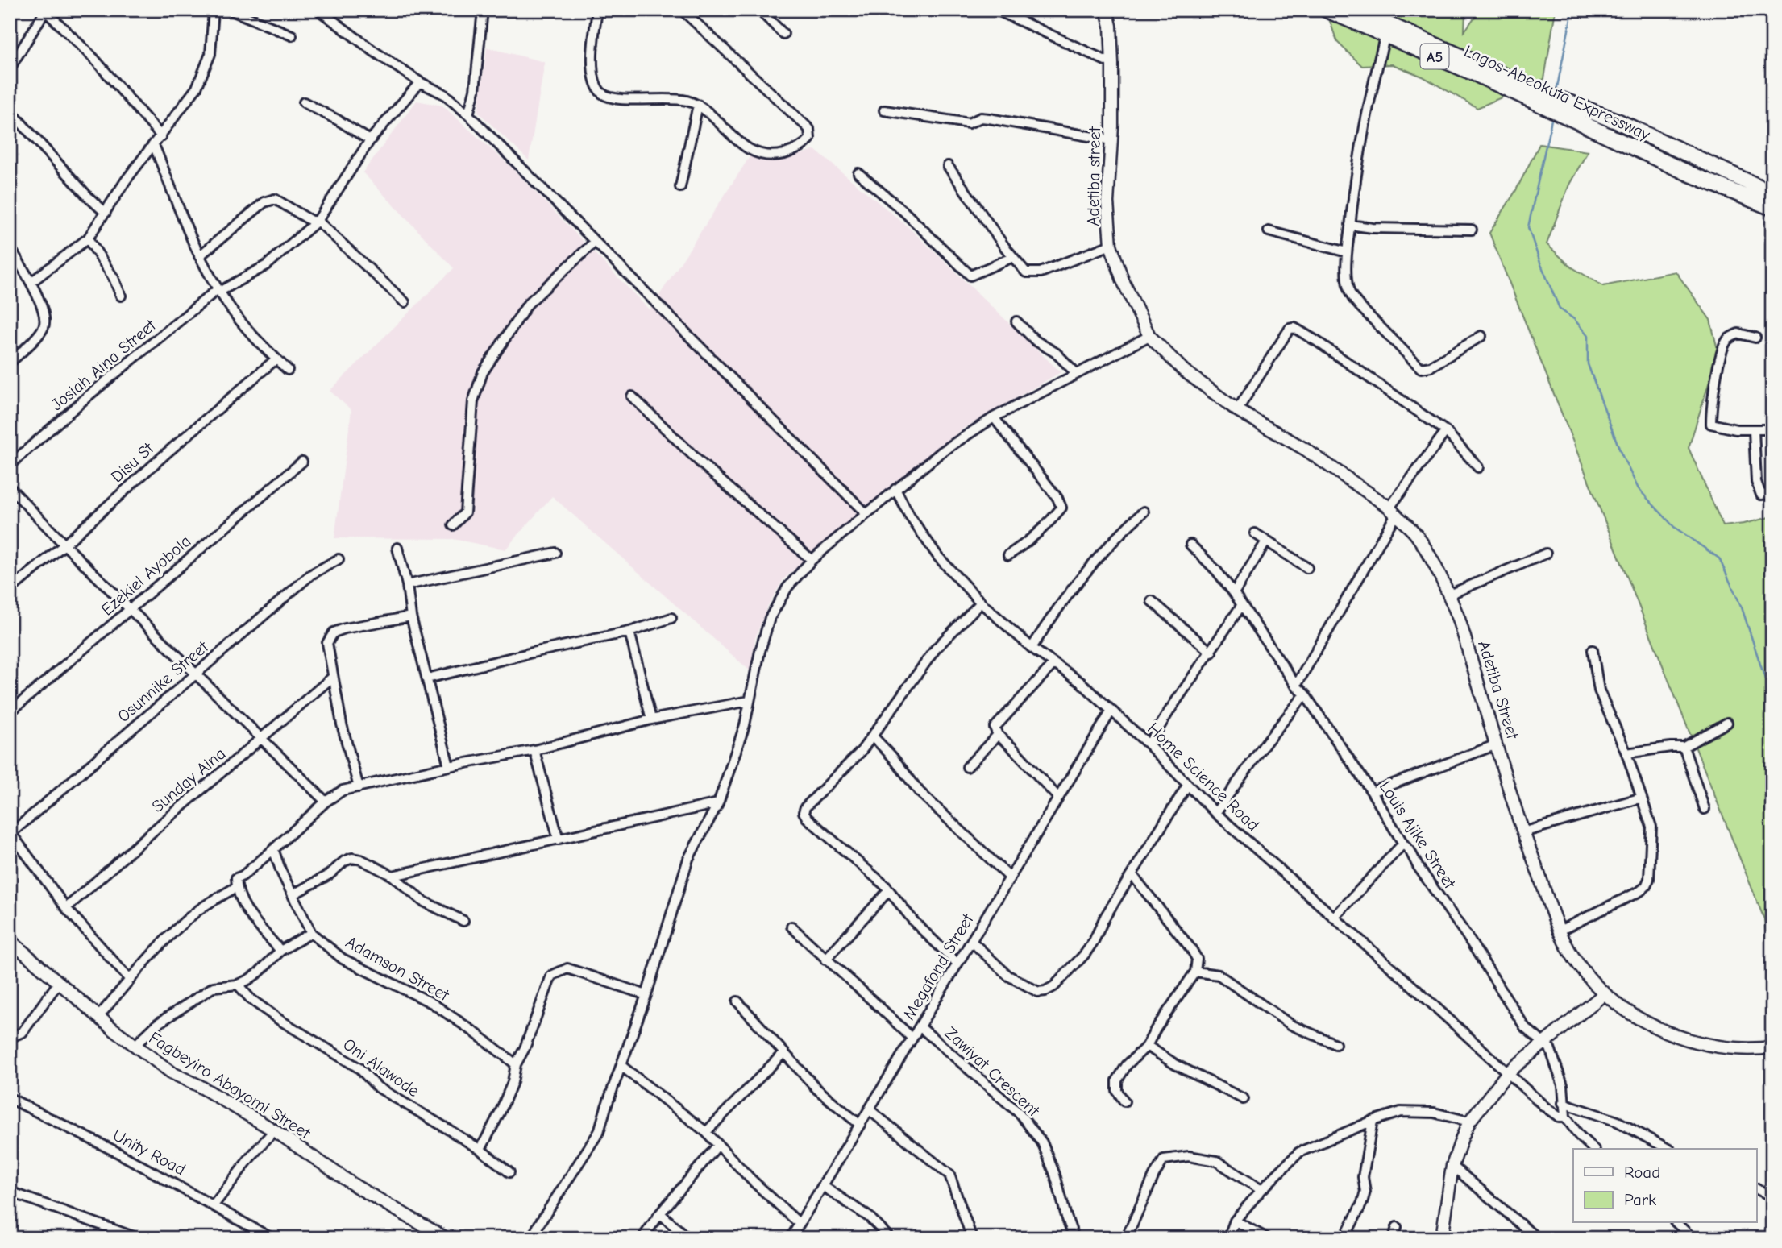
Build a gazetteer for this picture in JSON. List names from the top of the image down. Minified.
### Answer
{"streets":{"highway":["A5","Lagos-Abeokuta Expressway"],"street":["Adetiba street","Josiah Aina Street","Disu St","Ezekiel Ayobola","Osunnike Street","Adetiba Street","Home Science Road","Sunday Aina","Louis Ajike Street","Megafond Street","Adamson Street","Oni Alawode","Zawiyat Crescent","Fagbeyiro Abayomi Street","Unity Road"]},"crossings":[["Adetiba street","Adetiba Street"],["Home Science Road","Louis Ajike Street"],["Home Science Road","Megafond Street"],["Megafond Street","Zawiyat Crescent"]],"legend":["Road","Park"]}
